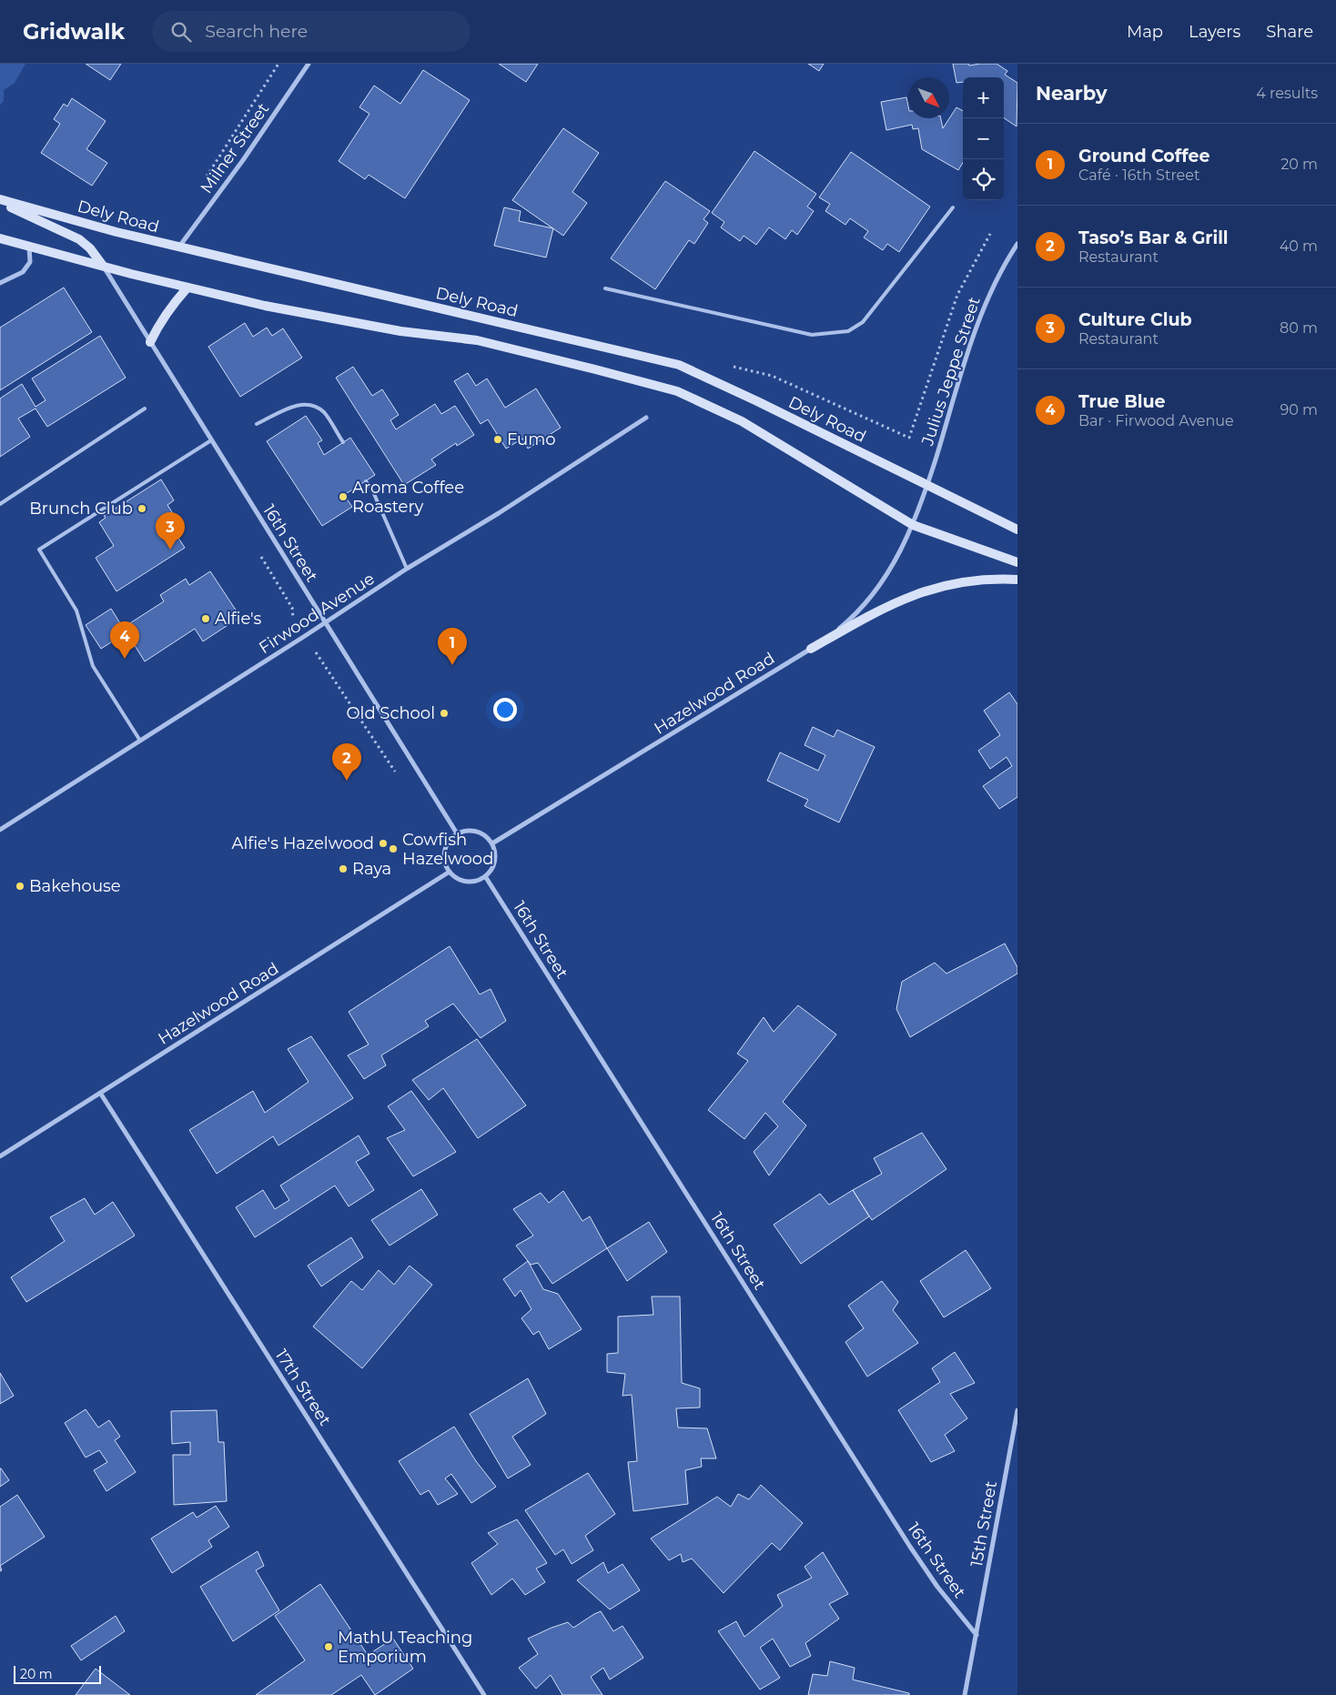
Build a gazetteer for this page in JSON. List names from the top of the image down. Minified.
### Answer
{"streets":{"main road":["Dely Road"],"street":["Milner Street","Julius Jeppe Street","16th Street","Firwood Avenue","Hazelwood Road","17th Street","15th Street"]},"crossings":[["Milner Street","Dely Road"],["Dely Road","Julius Jeppe Street"],["Julius Jeppe Street","Hazelwood Road"],["16th Street","Firwood Avenue"],["16th Street","Hazelwood Road"],["16th Street","15th Street"],["Hazelwood Road","17th Street"]],"places":["Fumo","Aroma Coffee Roastery","Brunch Club","Alfie's","Old School","Alfie's Hazelwood","Cowfish Hazelwood","Raya","Bakehouse","MathU Teaching Emporium"],"scale_bar":"20 m","north":"bottom right","page":{"header":"Gridwalk","search":"Search here","nav":["Map","Layers","Share"],"heading":["Nearby","4 results"],"map_buttons":["+","−"],"list":[{"mark":"1","name":"Ground Coffee","note":"Café · 16th Street","value":"20 m"},{"mark":"2","name":"Taso’s Bar & Grill","note":"Restaurant","value":"40 m"},{"mark":"3","name":"Culture Club","note":"Restaurant","value":"80 m"},{"mark":"4","name":"True Blue","note":"Bar · Firwood Avenue","value":"90 m"}],"pins":["3","4","1","2"],"scale":"20 m"}}
